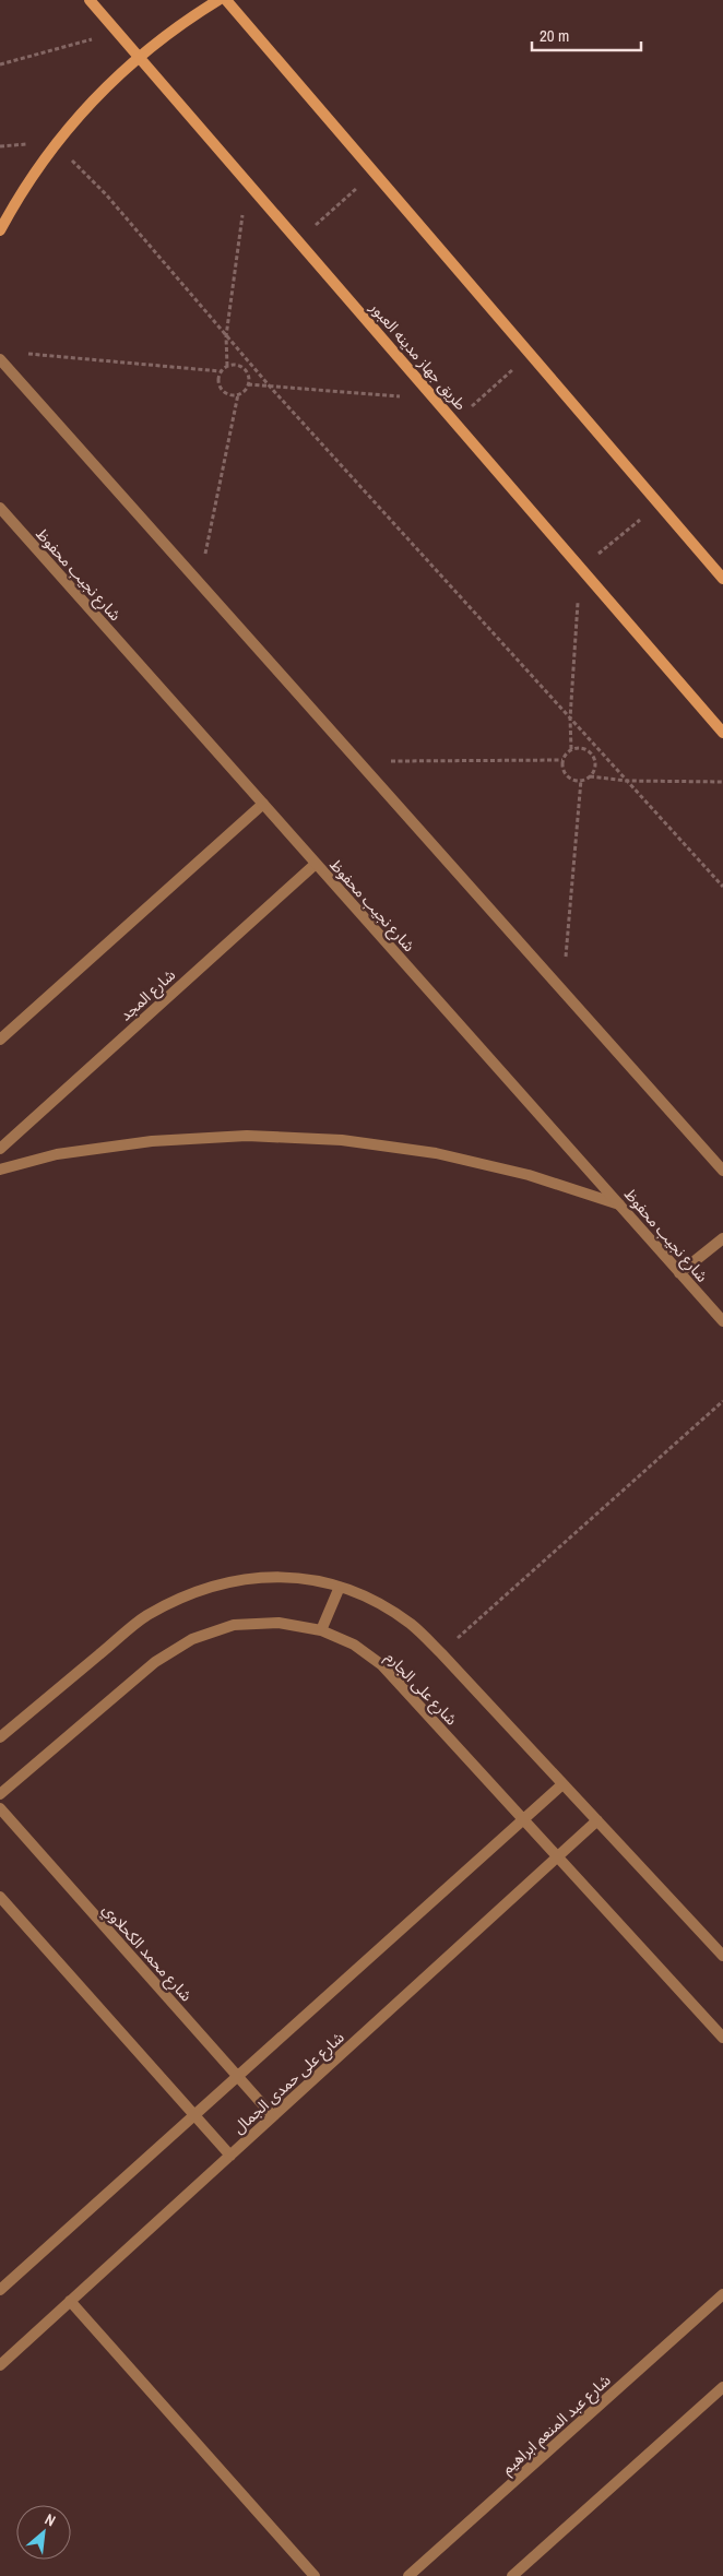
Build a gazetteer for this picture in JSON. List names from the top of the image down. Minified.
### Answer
{"streets":{"main road":["طريق جهاز مدينه العبور"],"street":["شارع نجيب محفوظ","شارع المجد","شارع على الجارم","شارع محمد الكحلاوي","شارع على حمدى الجمال","شارع عبد المنعم ابراهيم"]},"crossings":[["شارع نجيب محفوظ","شارع المجد"],["شارع على الجارم","شارع على حمدى الجمال"],["شارع محمد الكحلاوي","شارع على حمدى الجمال"]],"scale_bar":"20 m","north":"top right"}
